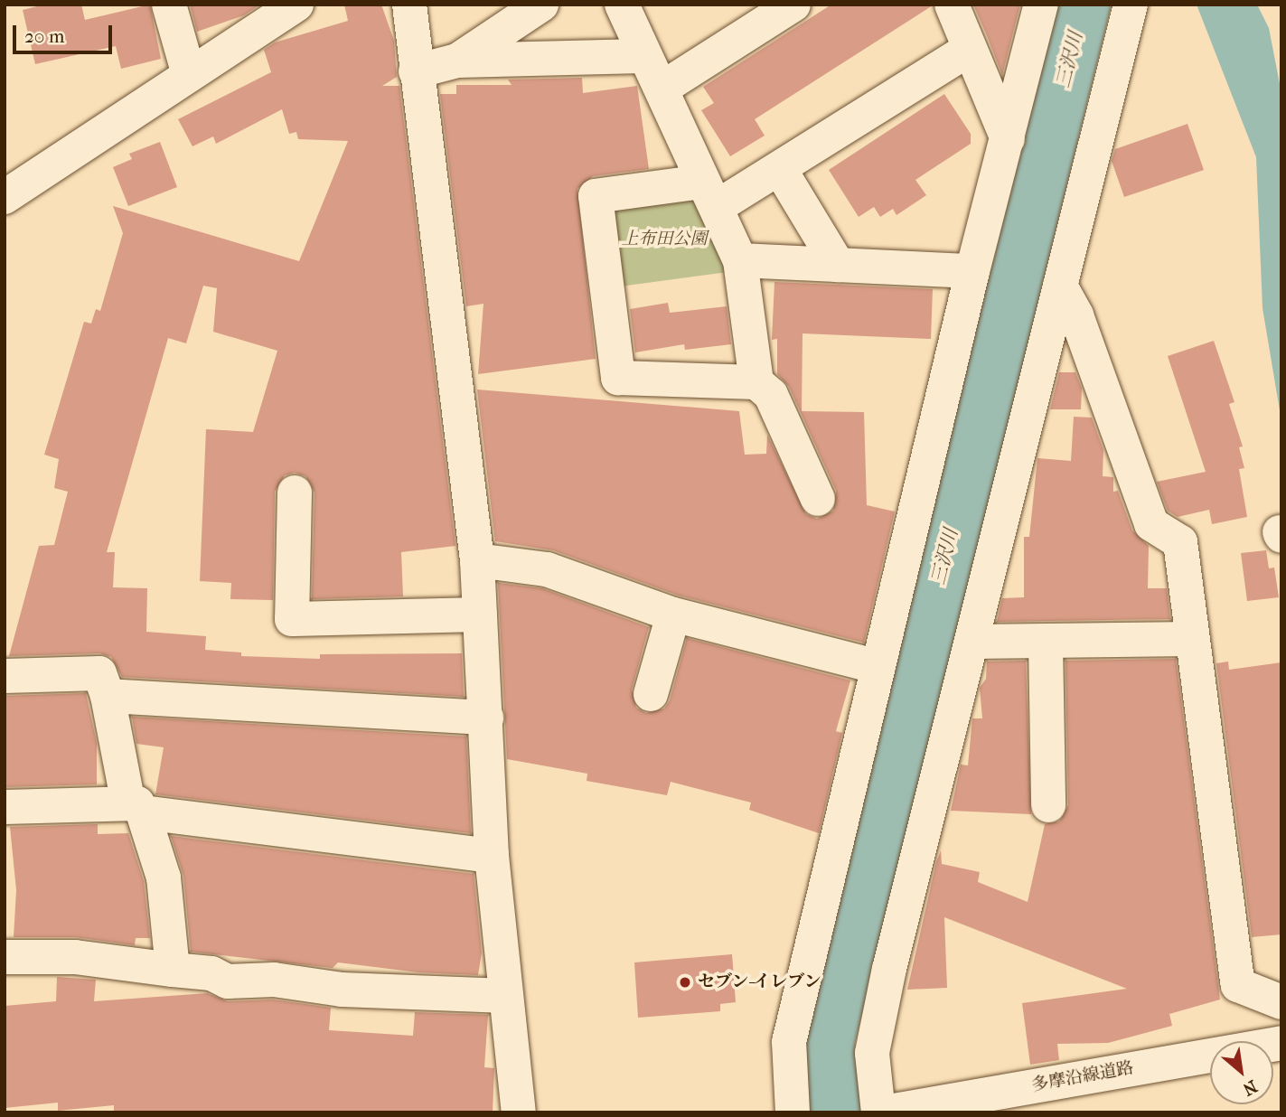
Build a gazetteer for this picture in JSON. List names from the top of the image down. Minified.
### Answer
{"streets":{"street":["多摩沿線道路"]},"water":["三沢川"],"parks":["上布田公園"],"places":["セブン-イレブン"],"scale_bar":"20 m","north":"bottom right"}
